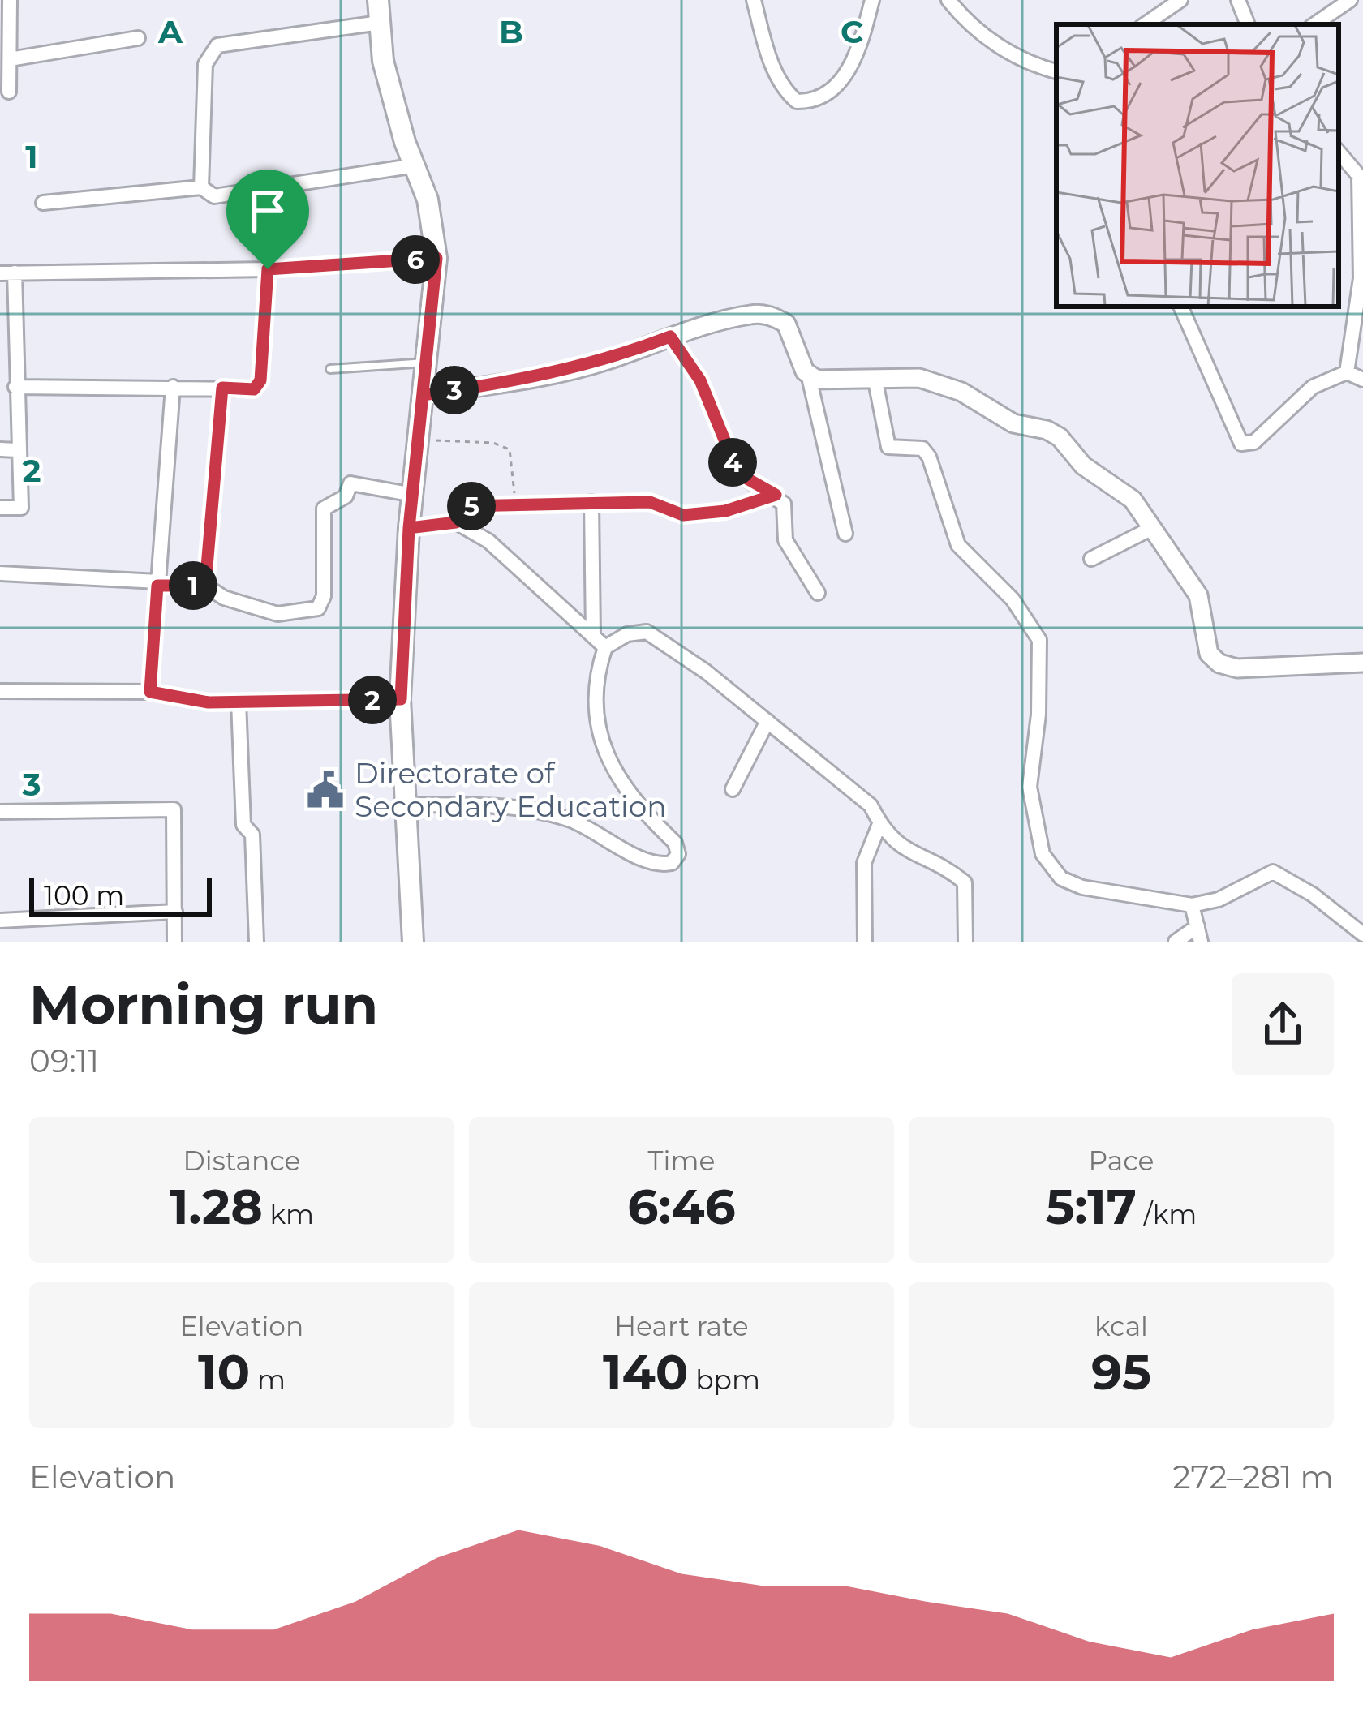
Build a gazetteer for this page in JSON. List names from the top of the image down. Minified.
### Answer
{"places":{"public building":["Directorate of Secondary Education"]},"scale_bar":"100 m","page":{"pins":["6","3","4","5","1","2"],"scale":"100 m","heading":["Morning run","09:11"],"stats":[["Distance","1.28 km"],["Time","6:46"],["Pace","5:17 /km"],["Elevation","10 m"],["Heart rate","140 bpm"],["kcal","95"]],"chart":["Elevation","272–281 m"]},"grid":{"columns":["A","B","C"],"rows":["1","2","3"]}}
